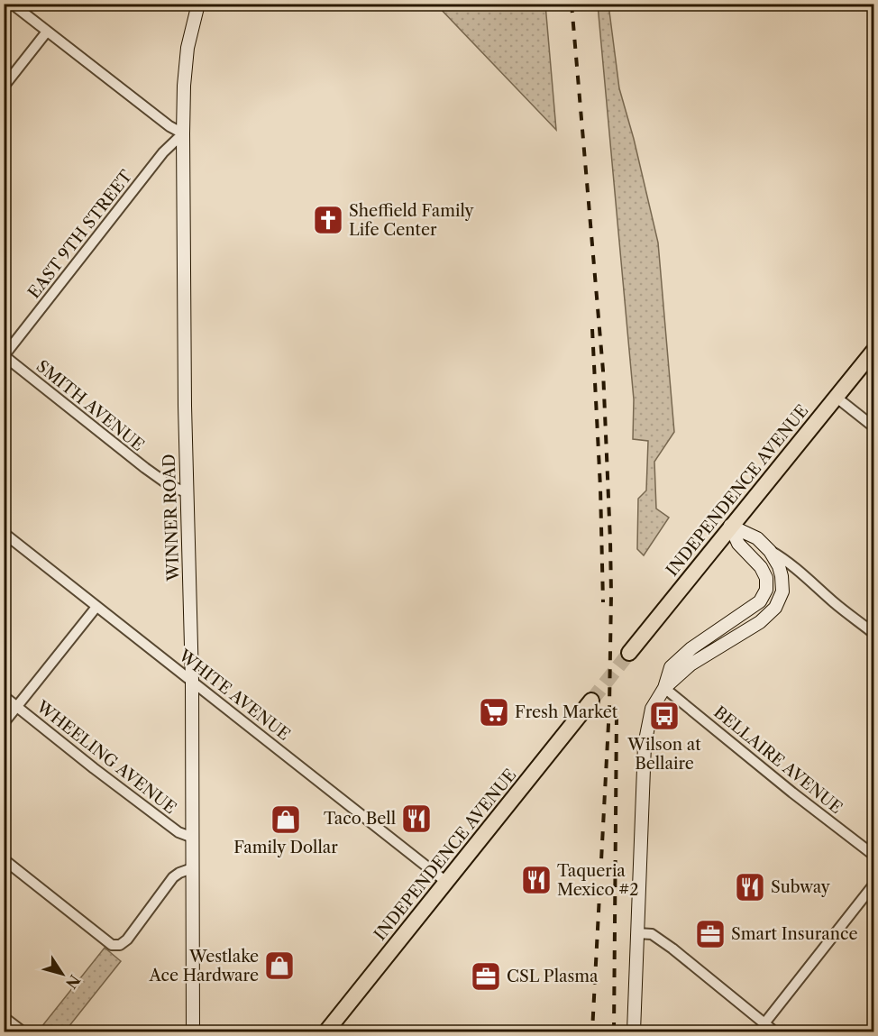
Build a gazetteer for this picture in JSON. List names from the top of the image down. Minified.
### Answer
{"streets":{"main road":["INDEPENDENCE AVENUE","WINNER ROAD"],"street":["EAST 9TH STREET","SMITH AVENUE","WHITE AVENUE","WHEELING AVENUE","BELLAIRE AVENUE"]},"crossings":[["EAST 9TH STREET","SMITH AVENUE"],["EAST 9TH STREET","WINNER ROAD"],["SMITH AVENUE","WINNER ROAD"],["INDEPENDENCE AVENUE","WHITE AVENUE"],["WINNER ROAD","WHITE AVENUE"],["WINNER ROAD","WHEELING AVENUE"]],"places":{"church":["Sheffield Family Life Center"],"supermarket":["Fresh Market"],"bus stop":["Wilson at Bellaire"],"restaurant":["Taco Bell","Taqueria Mexico #2","Subway"],"shop":["Family Dollar","Westlake Ace Hardware"],"office":["Smart Insurance","CSL Plasma"]},"north":"bottom right"}
